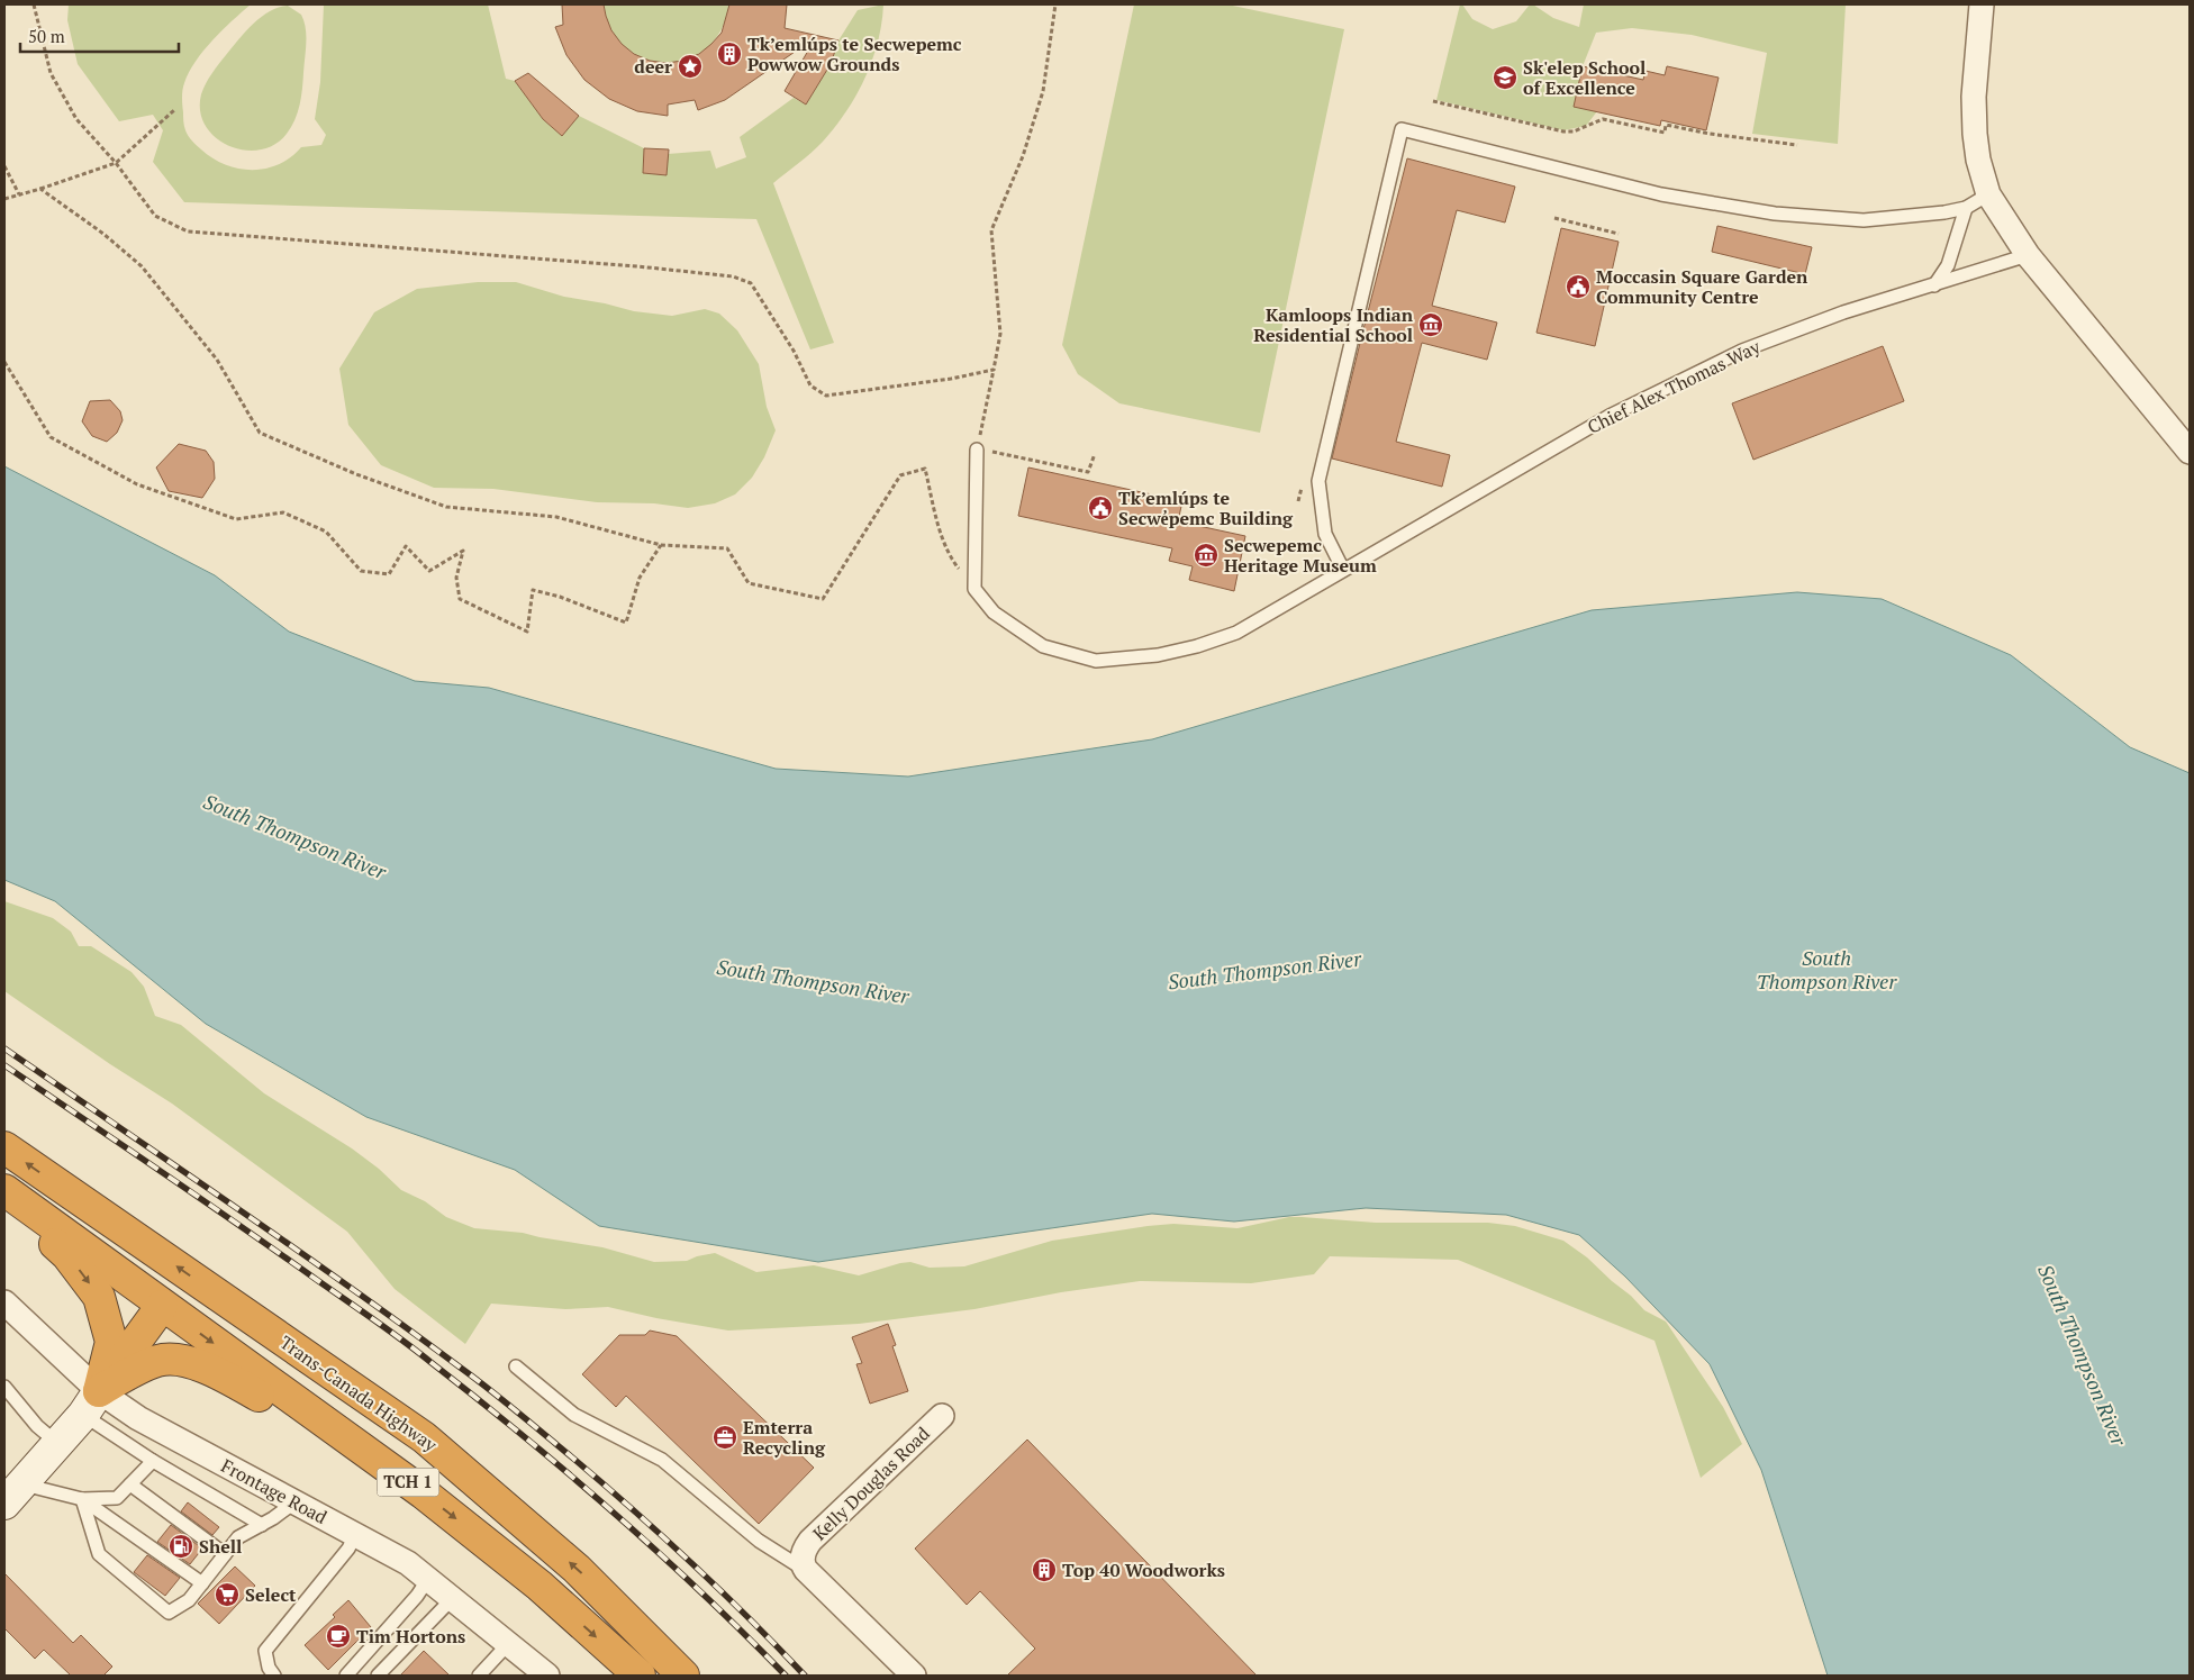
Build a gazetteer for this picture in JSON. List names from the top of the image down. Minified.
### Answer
{"streets":{"highway":["Trans-Canada Highway","TCH 1"],"street":["Kelly Douglas Road","Frontage Road"],"lane":["Chief Alex Thomas Way"]},"water":["South Thompson River"],"places":{"building":["Tk’emlúps te Secwepemc Powwow Grounds","Top 40 Woodworks"],"place":["deer"],"school or university":["Sk'elep School of Excellence"],"public building":["Moccasin Square Garden Community Centre","Tk’emlúps te Secwe̓pemc Building"],"museum":["Kamloops Indian Residential School","Secwepemc Heritage Museum"],"office":["Emterra Recycling"],"fuel station":["Shell"],"supermarket":["Select"],"cafe":["Tim Hortons"]},"scale_bar":"50 m"}
